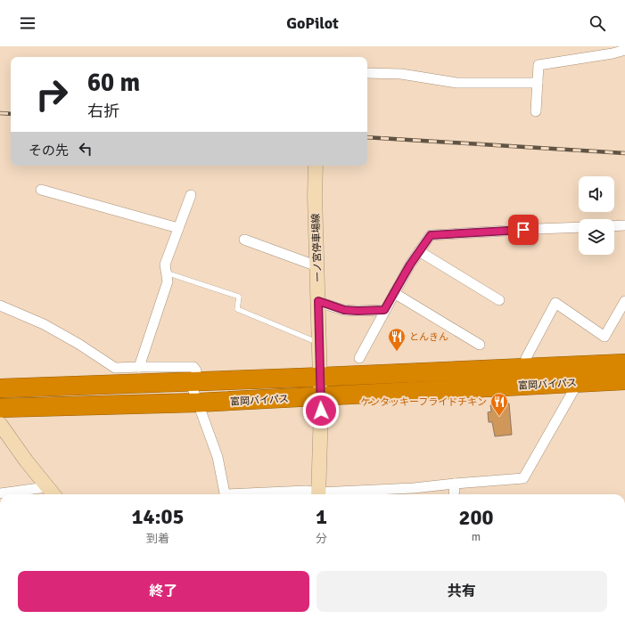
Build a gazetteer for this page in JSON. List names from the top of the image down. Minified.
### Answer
{"streets":{"highway":["富岡バイパス"],"main road":["一ノ宮停車場線"]},"crossings":[["一ノ宮停車場線","富岡バイパス"]],"places":{"restaurant":["とんきん","ケンタッキーフライドチキン"]},"page":{"header":"GoPilot","turn":["60 m","右折"],"then":"その先","eta":["14:05","到着","1","分","200","m"],"buttons":["終了","共有"]}}
